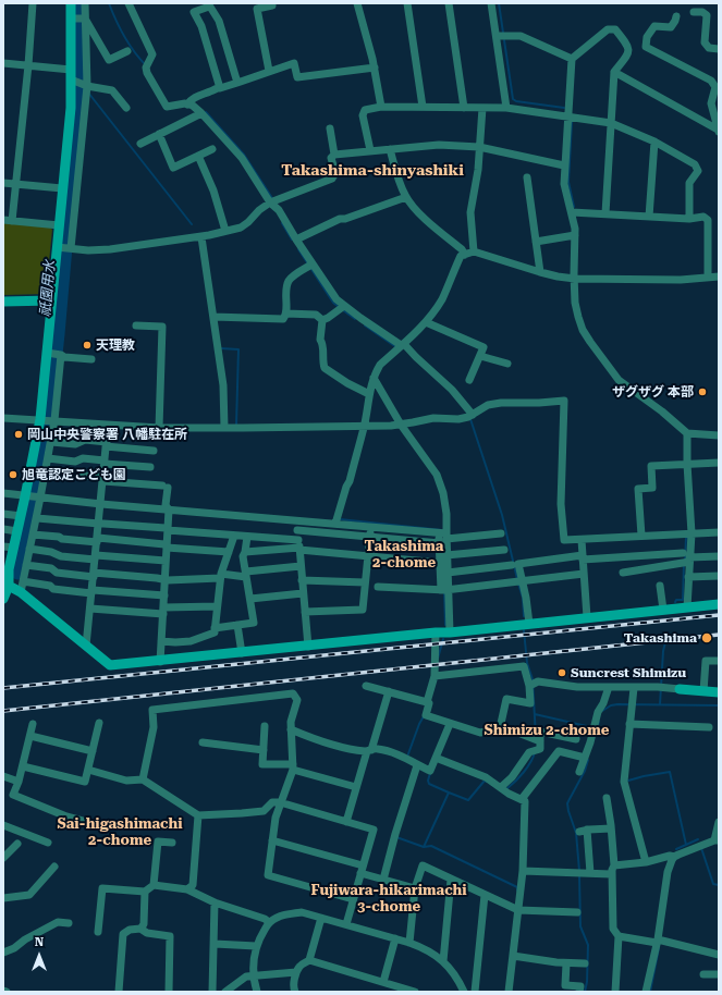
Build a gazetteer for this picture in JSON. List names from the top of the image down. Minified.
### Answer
{"districts":["Takashima-shinyashiki","Takashima 2-chome","Shimizu 2-chome","Sai-higashimachi 2-chome","Fujiwara-hikarimachi 3-chome"],"water":["祇園用水"],"places":["天理教","ザグザグ 本部","岡山中央警察署 八幡駐在所","旭竜認定こども園","Takashima","Suncrest Shimizu"],"north":"top"}
